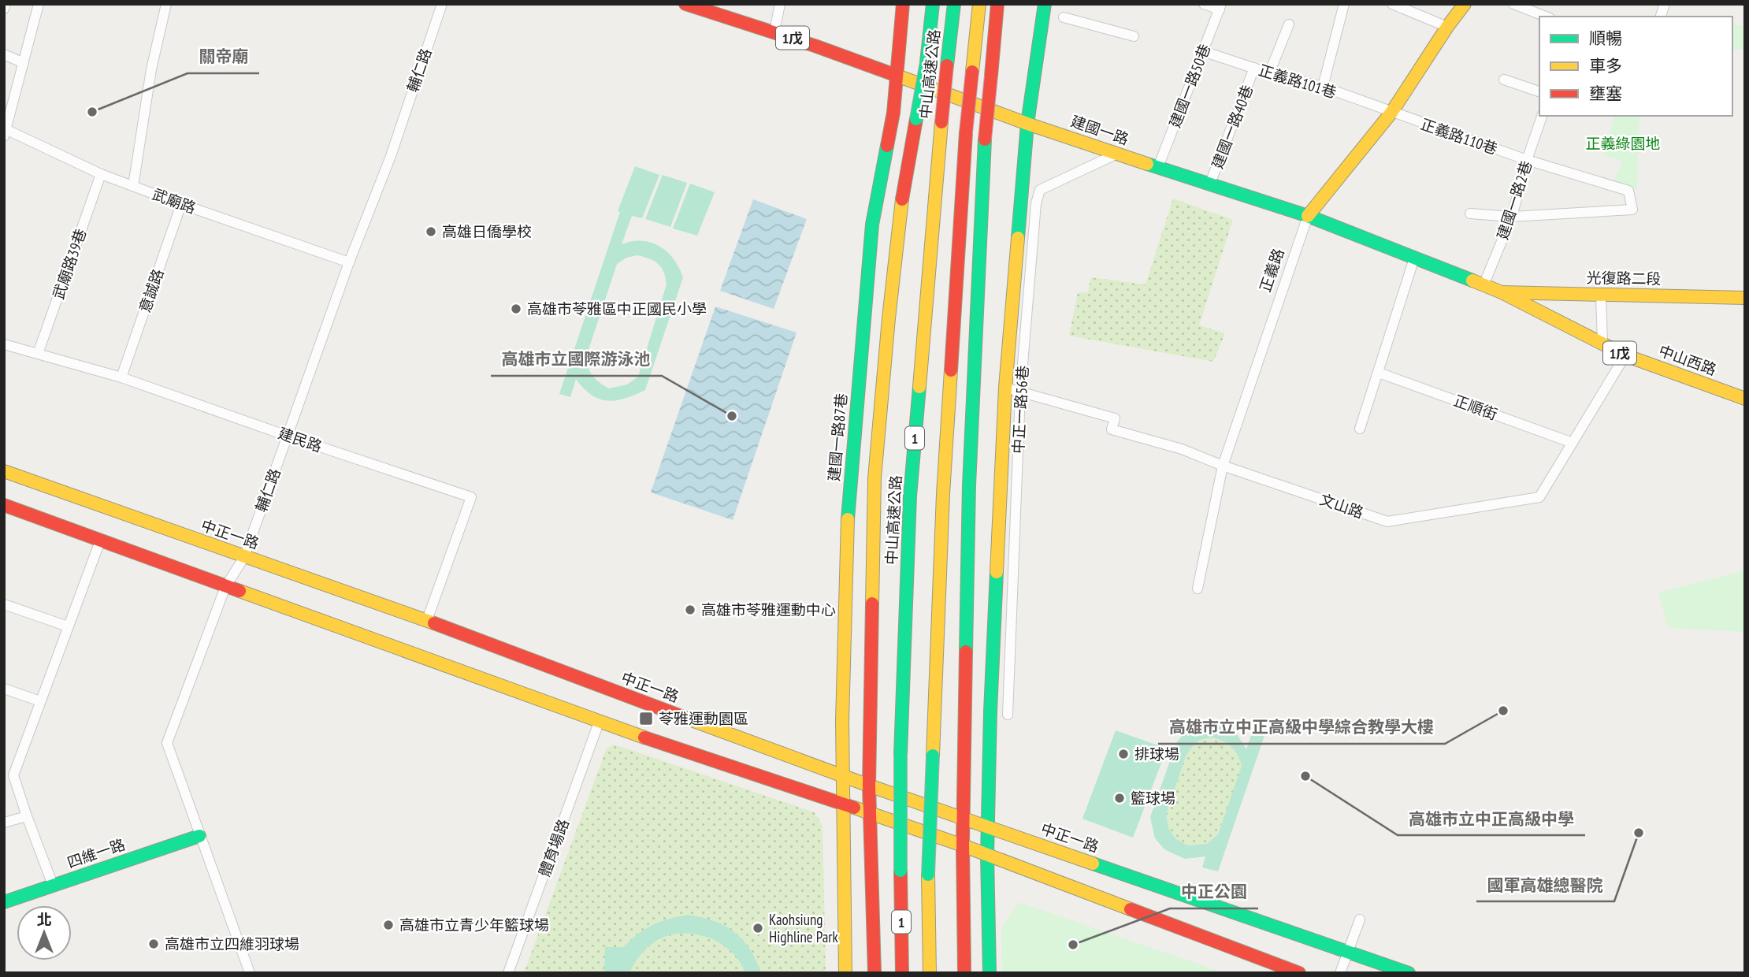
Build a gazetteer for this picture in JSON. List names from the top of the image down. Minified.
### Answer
{"streets":{"main road":["1戊","中山高速公路","建國一路","正義路","光復路二段","中山西路","建國一路87巷","1","中正一路","四維一路"],"street":["輔仁路","正義路101巷","建國一路50巷","建國一路40巷","正義路110巷","建國一路2巷","武廟路","武廟路39巷","意誠路","正順街","中正一路56巷","建民路","文山路","體育場路"]},"crossings":[["輔仁路","武廟路"],["輔仁路","建民路"],["輔仁路","中正一路"],["輔仁路","四維一路"],["正義路101巷","建國一路50巷"],["正義路101巷","建國一路40巷"],["正義路101巷","正義路110巷"],["正義路101巷","正義路"],["建國一路50巷","建國一路"],["建國一路40巷","建國一路"],["建國一路","建國一路2巷"],["建國一路","正義路"],["建國一路","光復路二段"],["建國一路","中山西路"],["建國一路","中正一路56巷"],["建國一路","建國一路87巷"],["正義路110巷","建國一路2巷"],["正義路110巷","正義路"],["武廟路","武廟路39巷"],["武廟路","意誠路"],["武廟路39巷","建民路"],["正義路","文山路"],["光復路二段","中山西路"],["意誠路","建民路"],["中山西路","文山路"],["正順街","文山路"],["中正一路56巷","文山路"],["建國一路87巷","中正一路"],["建民路","中正一路"]],"parks":["正義綠園地"],"places":{"other":["關帝廟","高雄日僑學校","高雄市苓雅區中正國民小學","高雄市立國際游泳池","高雄市苓雅運動中心","高雄市立中正高級中學綜合教學大樓","排球場","高雄市立中正高級中學","籃球場","國軍高雄總醫院","高雄市立青少年籃球場","Kaohsiung Highline Park","高雄市立四維羽球場","中正公園"],"transit":["苓雅運動園區"]},"legend":["順暢","車多","壅塞"],"north":"top"}
